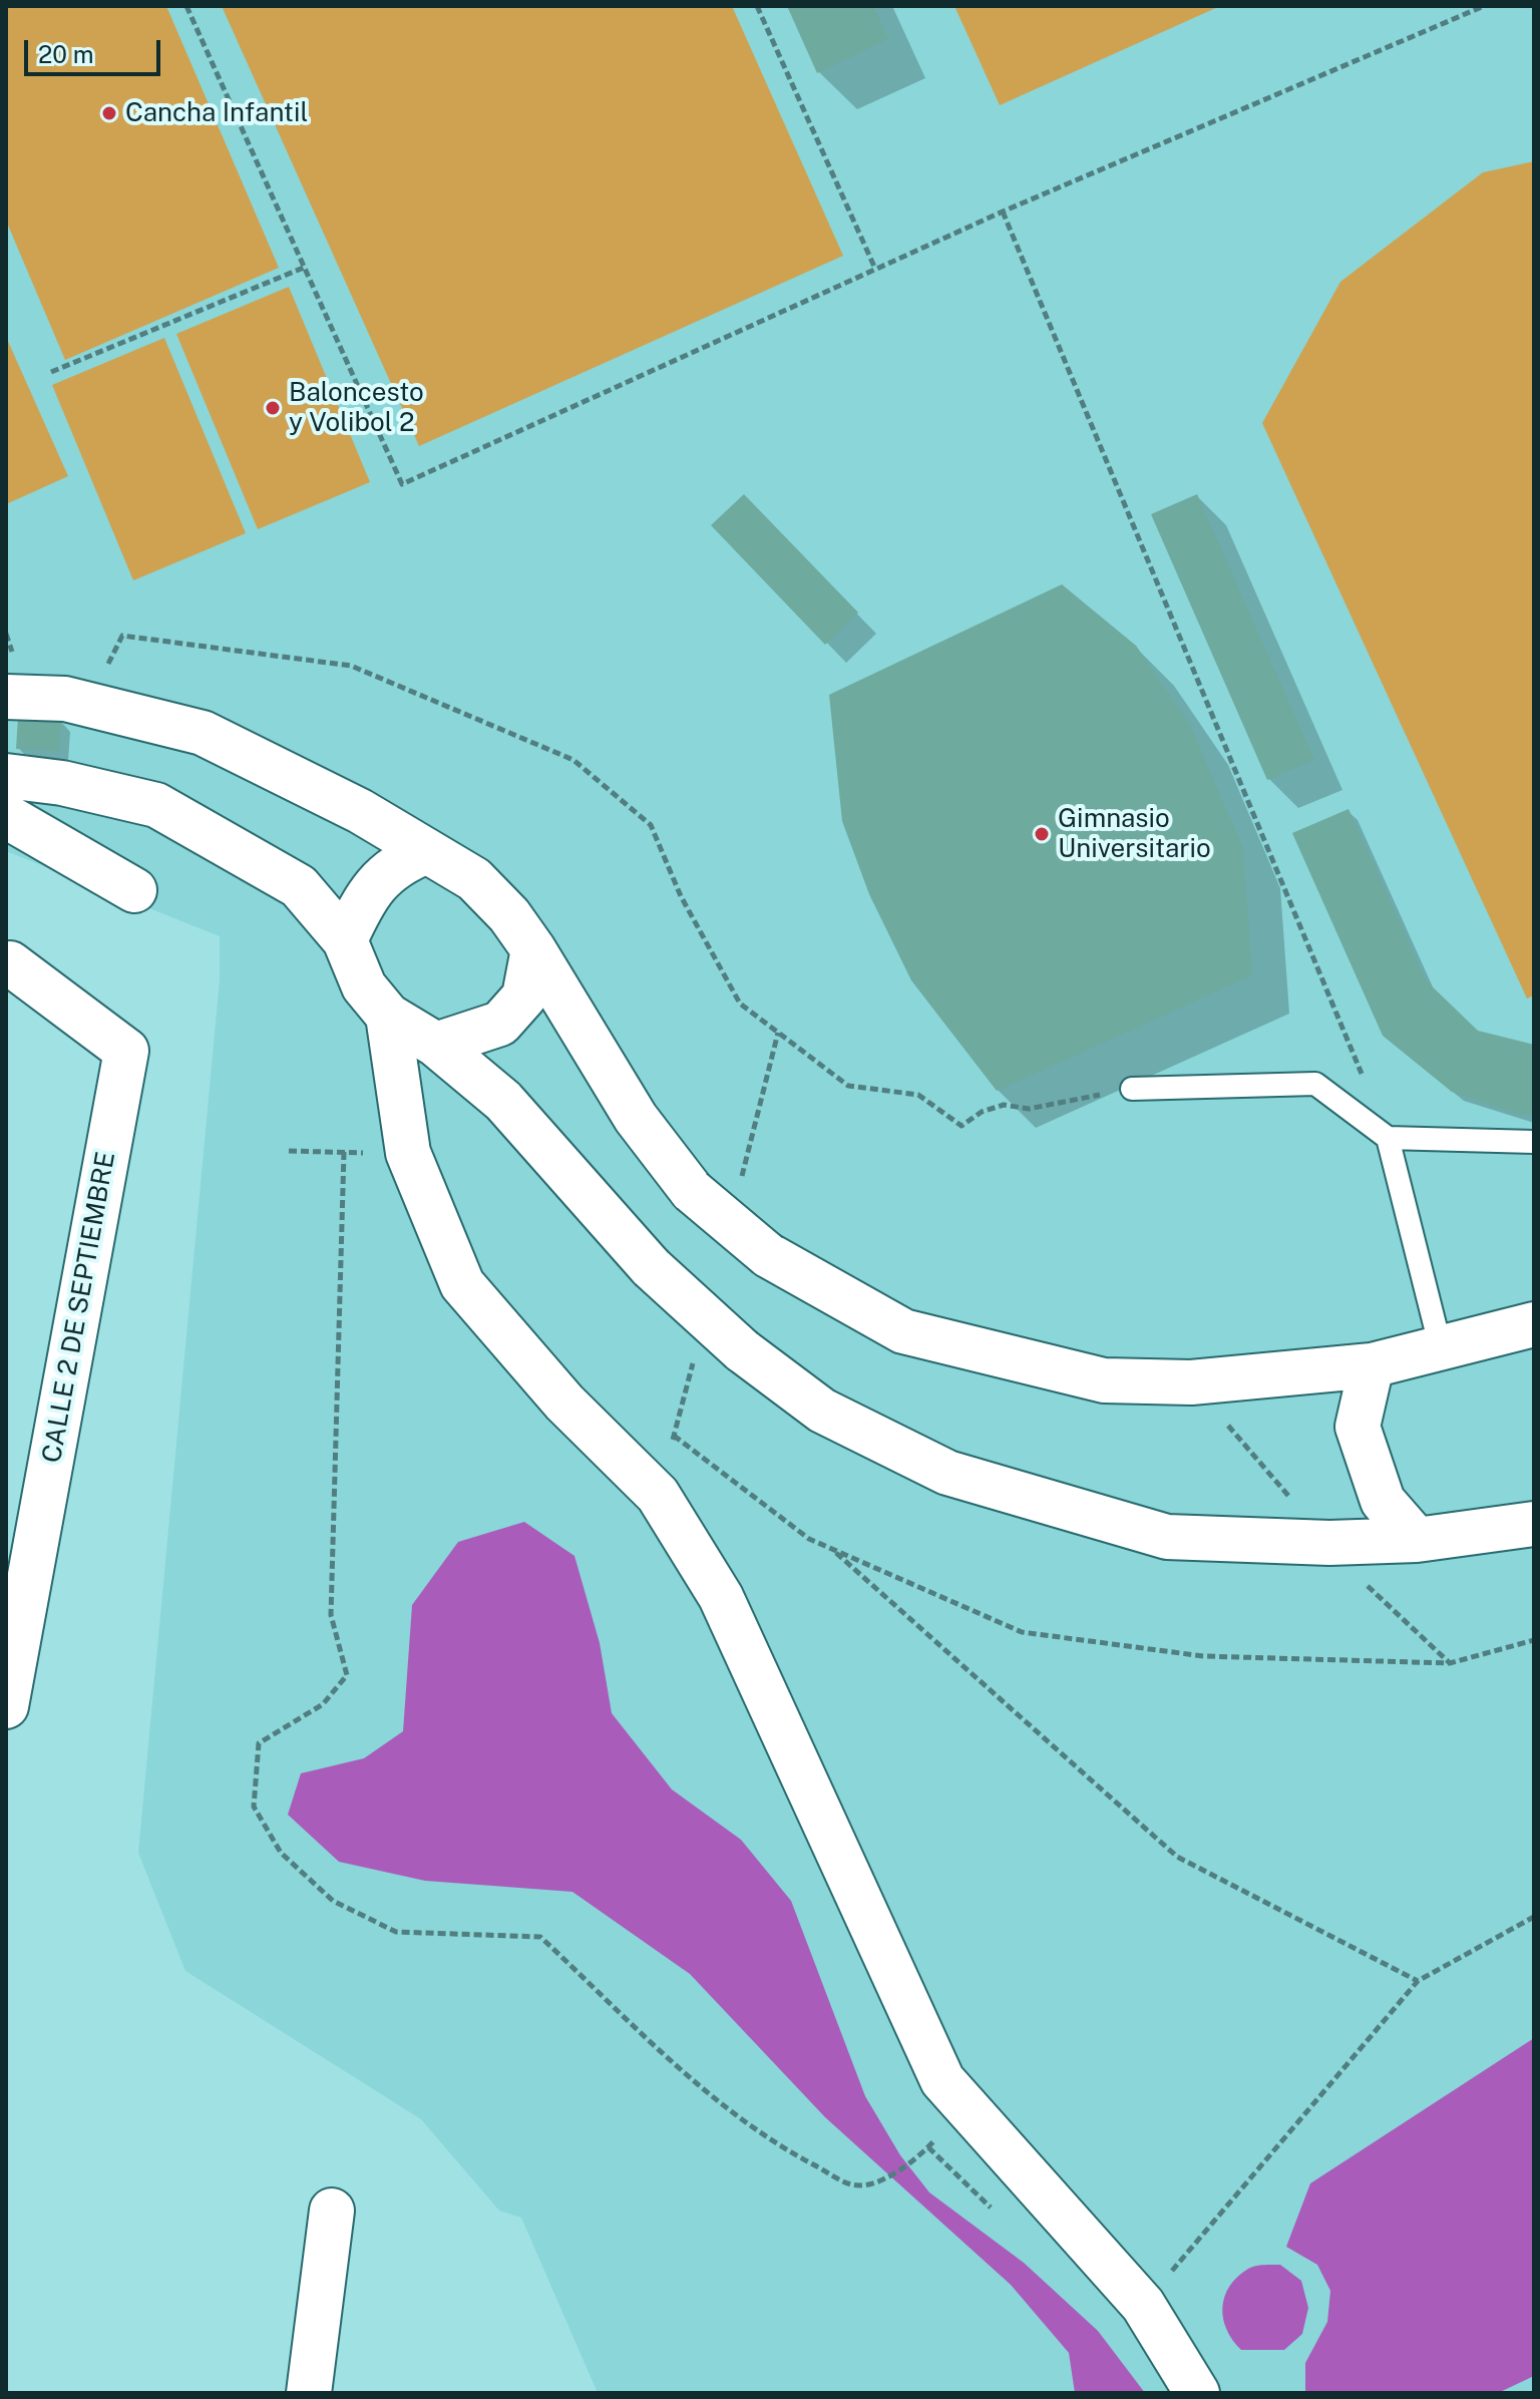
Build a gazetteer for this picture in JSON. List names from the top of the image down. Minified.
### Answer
{"streets":{"street":["CALLE 2 DE SEPTIEMBRE"]},"places":["Cancha Infantil","Baloncesto y Volibol 2","Gimnasio Universitario"],"scale_bar":"20 m"}
